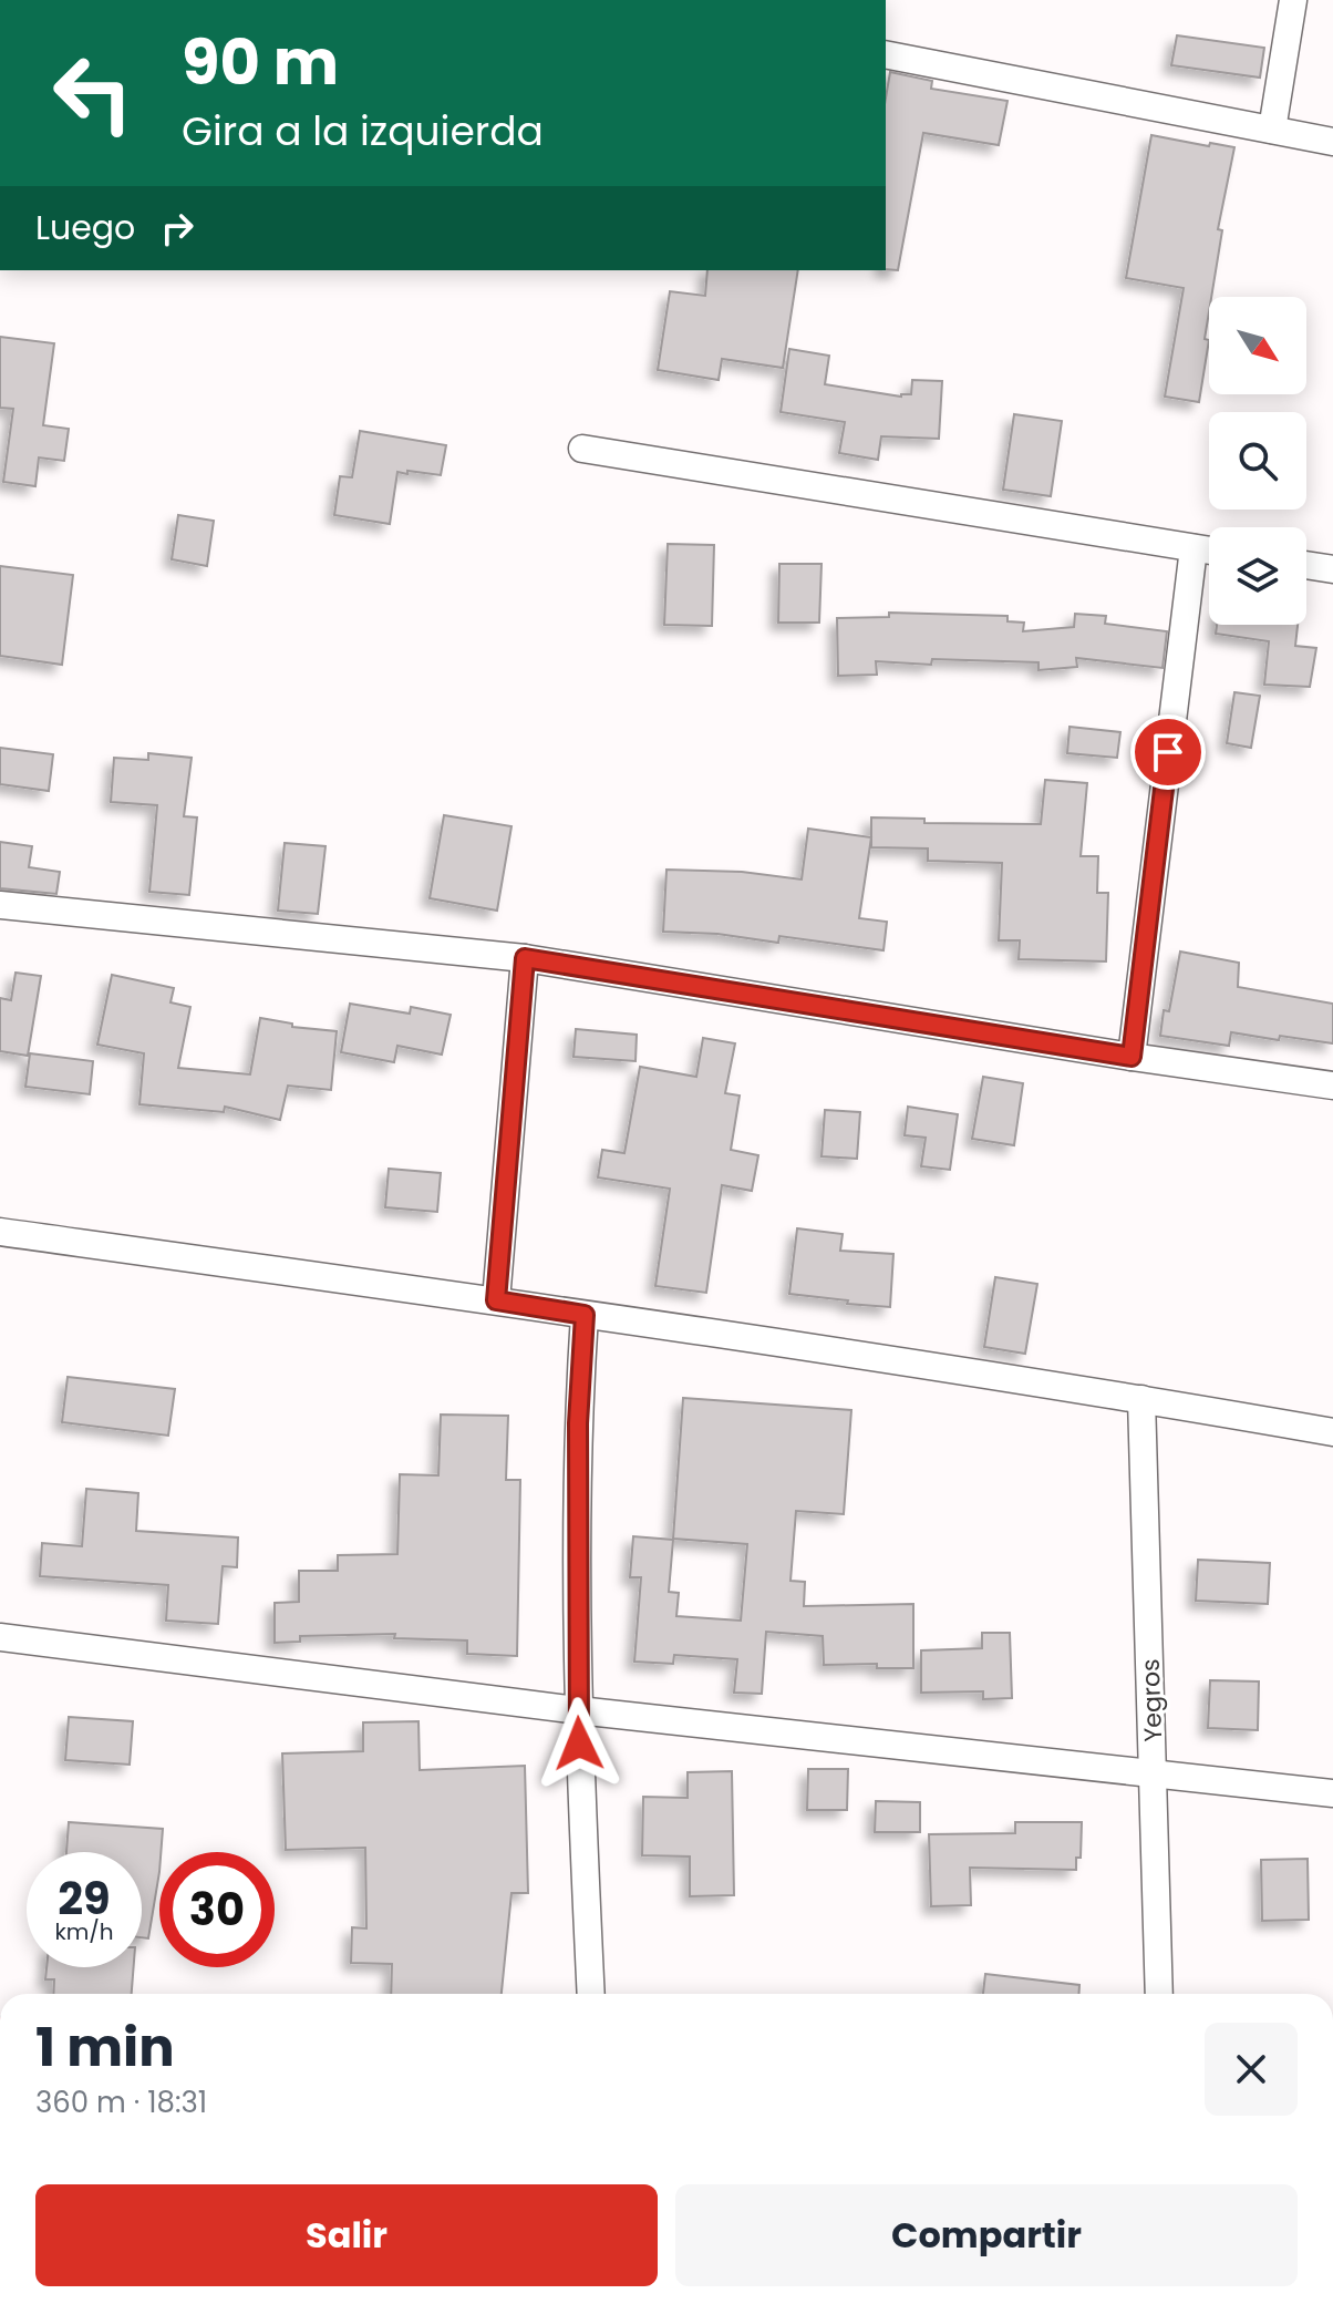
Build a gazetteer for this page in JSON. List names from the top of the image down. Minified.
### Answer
{"streets":{"street":["Yegros"]},"north":"bottom right","page":{"turn":["90 m","Gira a la izquierda"],"then":"Luego","speed":"29 km/h","limit":"30","heading":["1 min","360 m · 18:31"],"buttons":["Salir","Compartir"]}}
